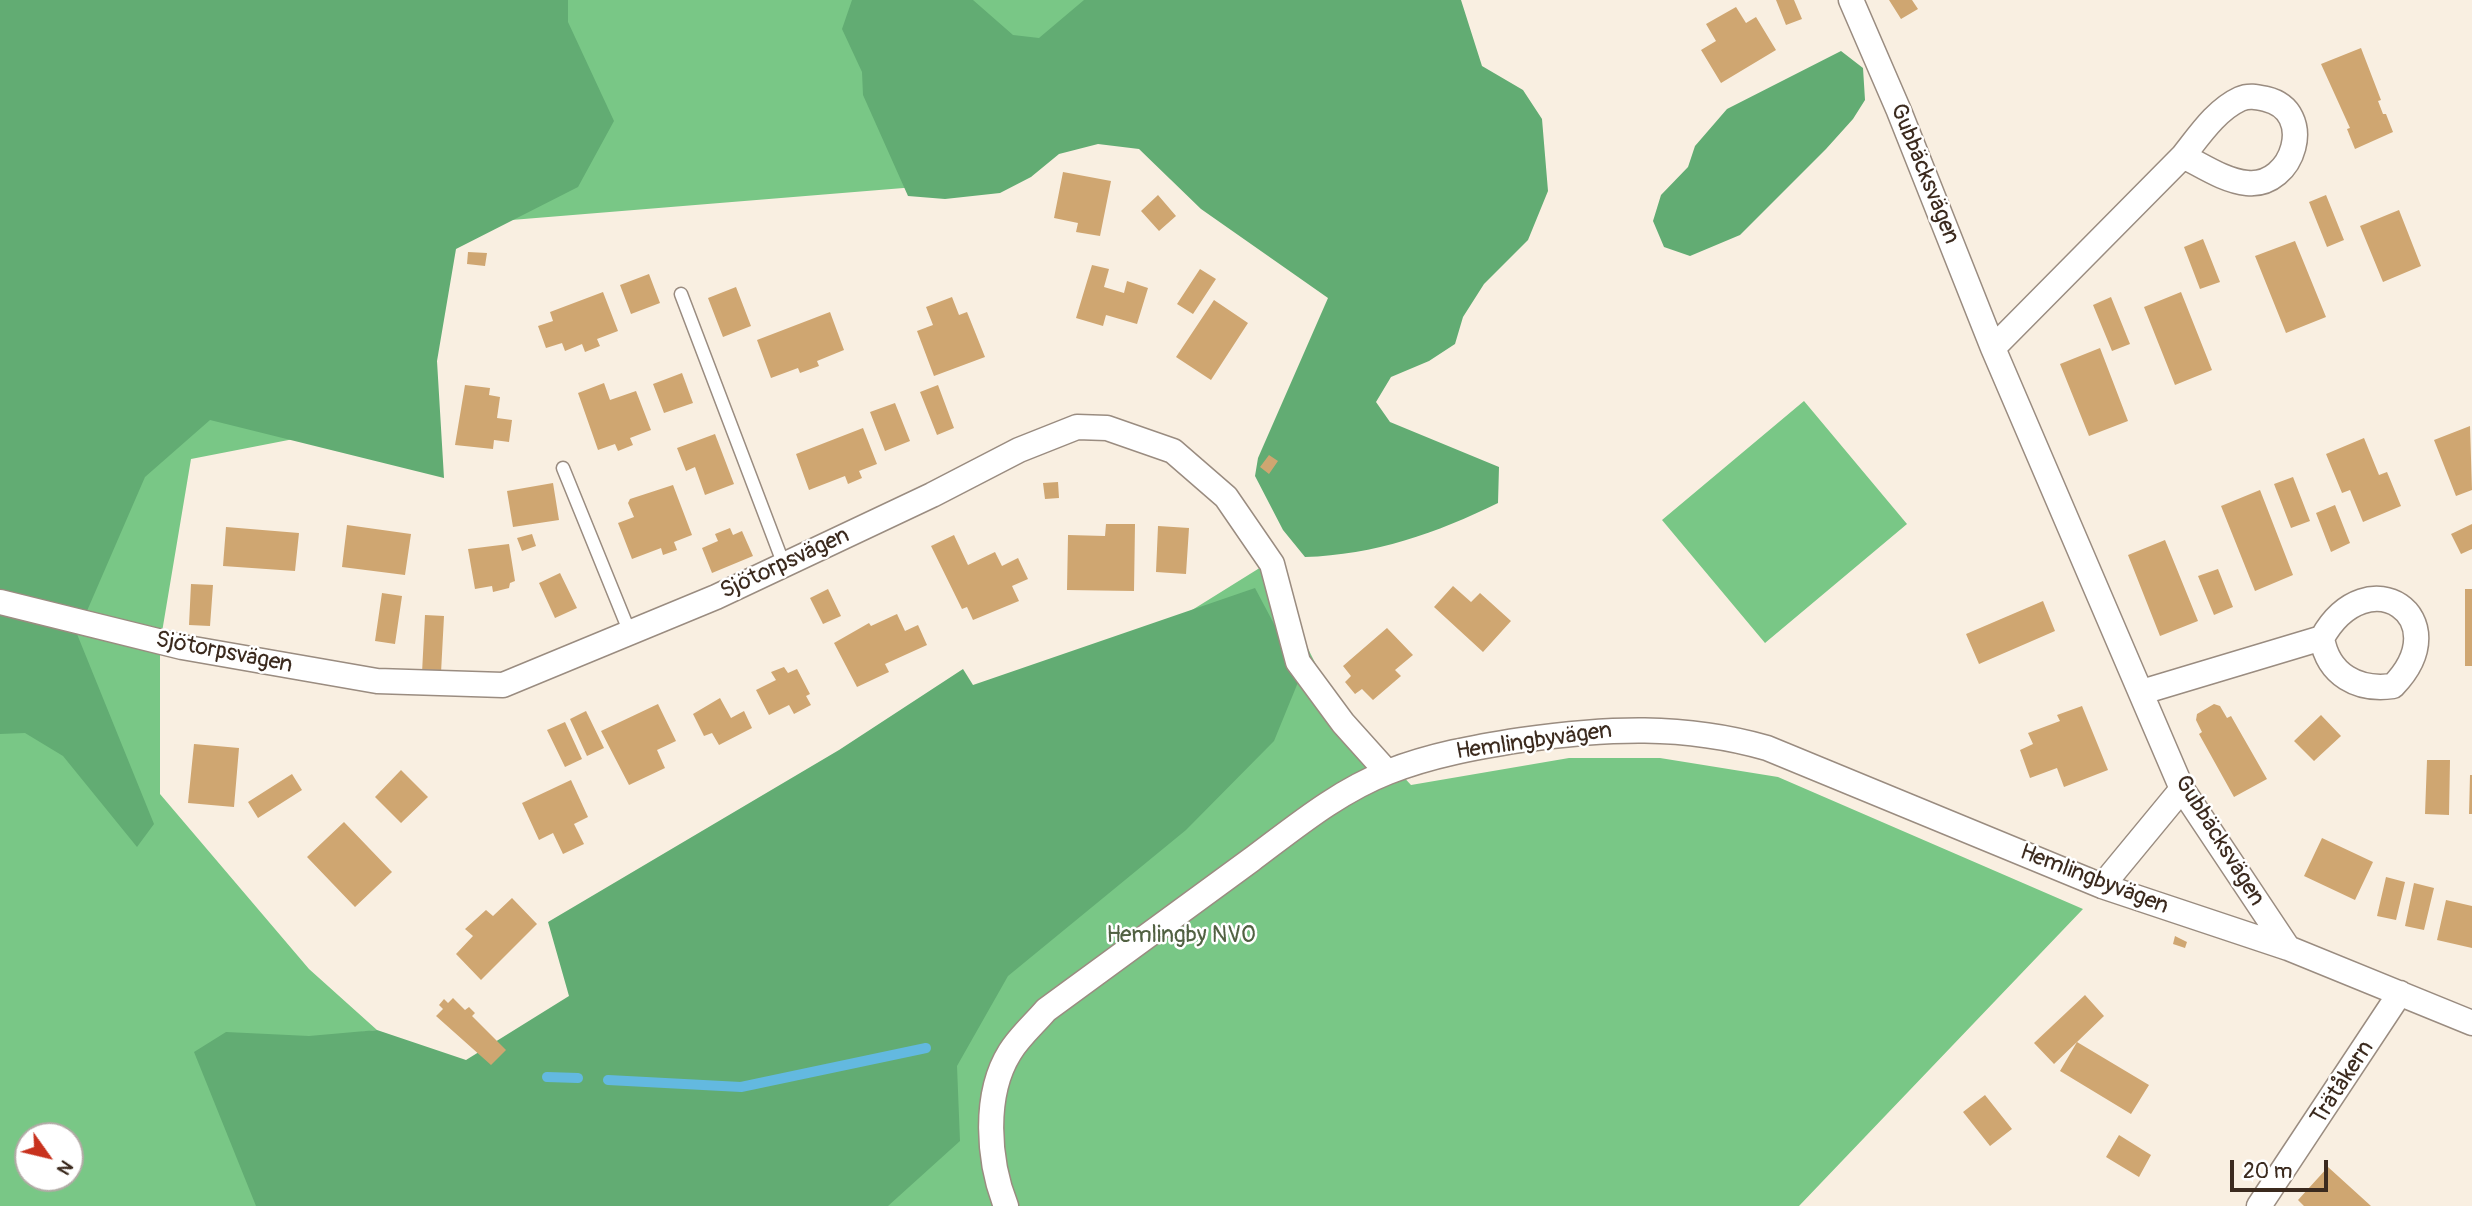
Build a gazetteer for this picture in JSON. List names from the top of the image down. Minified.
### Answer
{"streets":{"street":["Gubbäcksvägen","Sjötorpsvägen","Hemlingbyvägen","Trätåkern"]},"crossings":[["Gubbäcksvägen","Hemlingbyvägen"],["Sjötorpsvägen","Hemlingbyvägen"],["Hemlingbyvägen","Trätåkern"]],"parks":["Hemlingby NVO"],"scale_bar":"20 m","north":"bottom right"}
